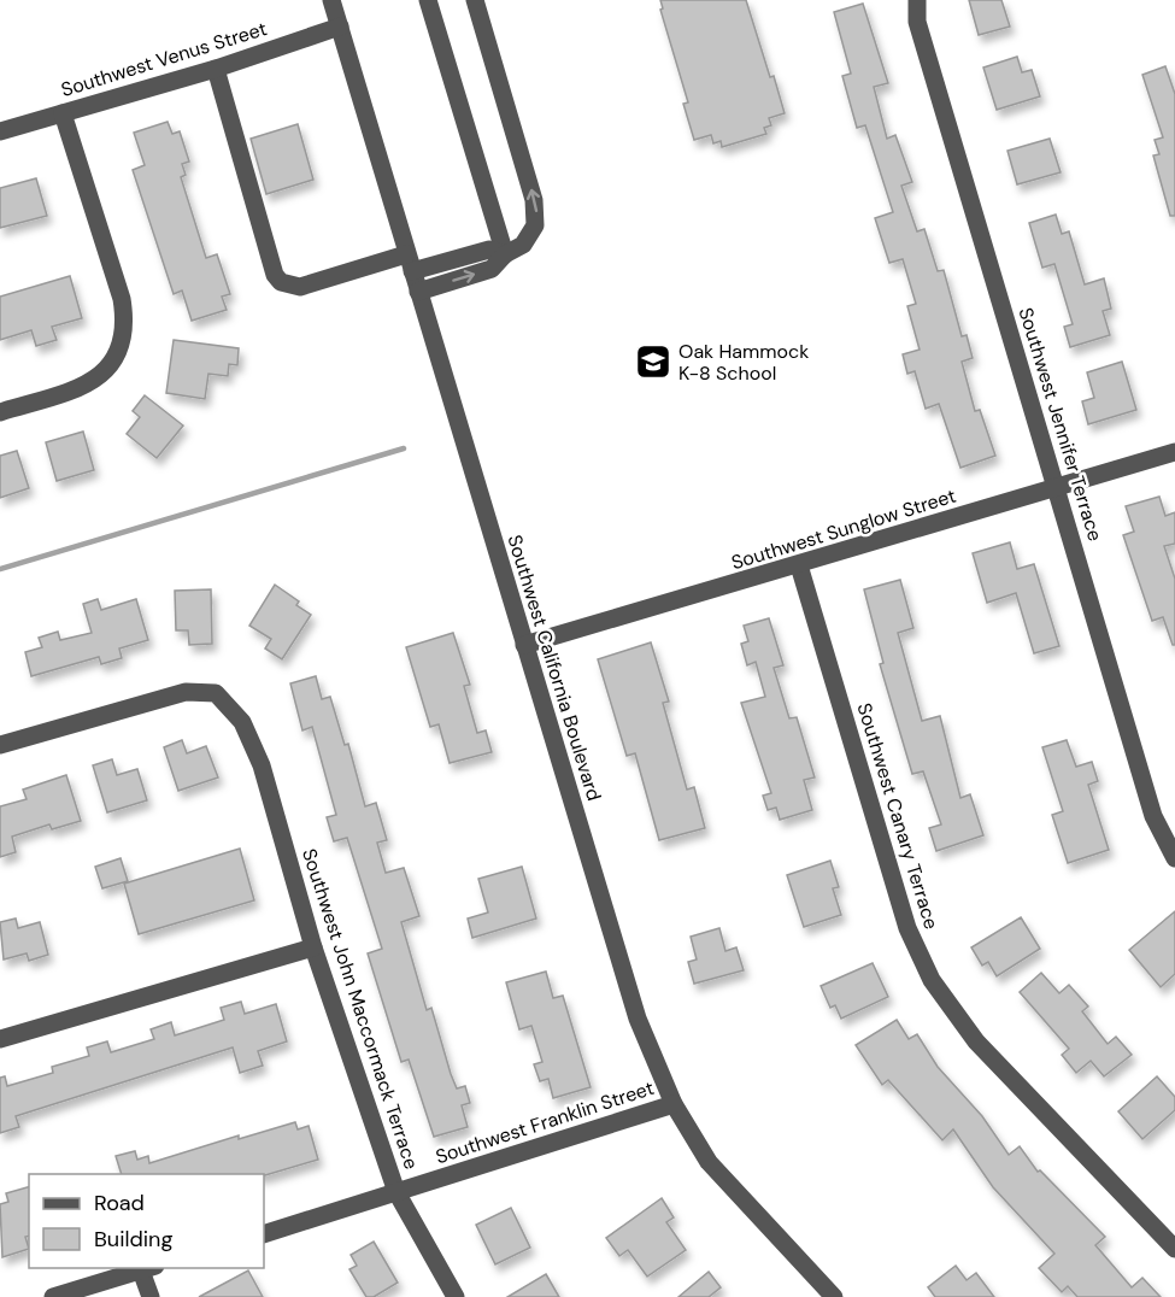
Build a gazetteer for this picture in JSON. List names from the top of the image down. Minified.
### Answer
{"streets":{"street":["Southwest Venus Street","Southwest Jennifer Terrace","Southwest Sunglow Street","Southwest California Boulevard","Southwest Canary Terrace","Southwest John Maccormack Terrace","Southwest Franklin Street"]},"crossings":[["Southwest Venus Street","Southwest California Boulevard"],["Southwest Jennifer Terrace","Southwest Sunglow Street"],["Southwest Sunglow Street","Southwest California Boulevard"],["Southwest Sunglow Street","Southwest Canary Terrace"],["Southwest California Boulevard","Southwest Franklin Street"],["Southwest John Maccormack Terrace","Southwest Franklin Street"]],"places":{"school or university":["Oak Hammock K-8 School"]},"legend":["Road","Building"]}
